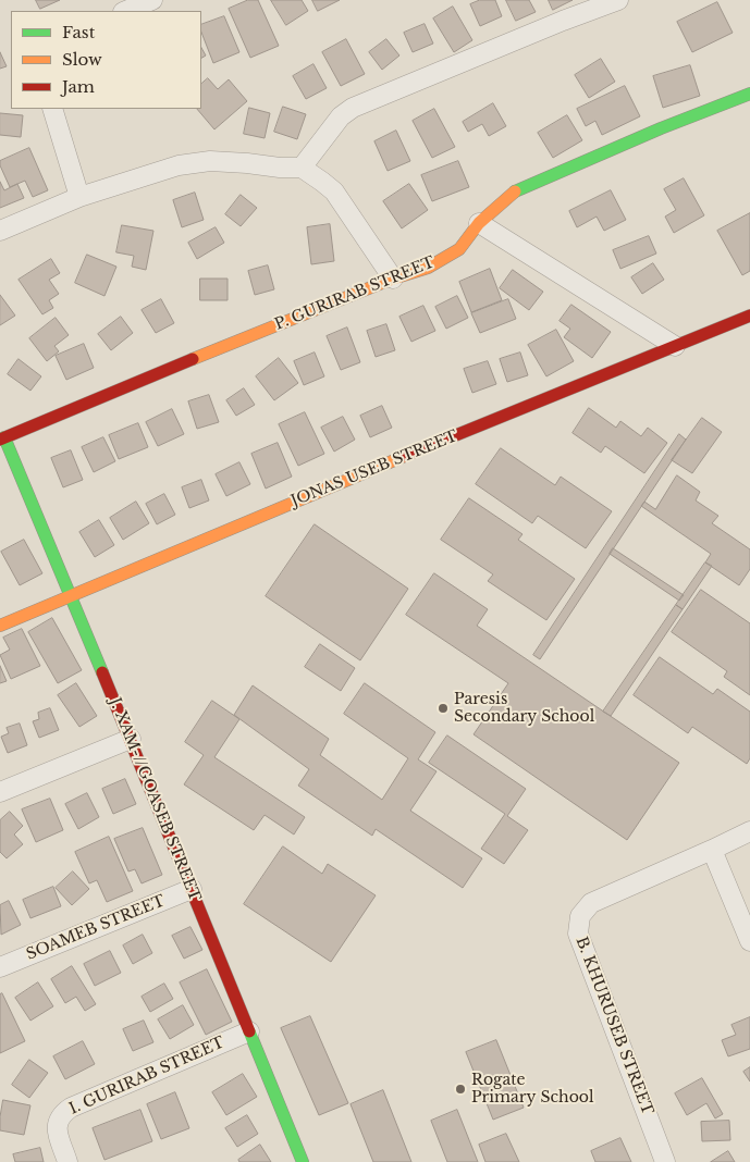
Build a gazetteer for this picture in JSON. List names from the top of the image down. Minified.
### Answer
{"streets":{"street":["P. GURIRAB STREET","JONAS USEB STREET","J. XAM-//GOASEB STREET","SOAMEB STREET","B. KHURUSEB STREET","I. GURIRAB STREET"]},"crossings":[["P. GURIRAB STREET","J. XAM-//GOASEB STREET"],["JONAS USEB STREET","J. XAM-//GOASEB STREET"],["J. XAM-//GOASEB STREET","SOAMEB STREET"],["J. XAM-//GOASEB STREET","I. GURIRAB STREET"]],"places":["Paresis Secondary School","Rogate Primary School"],"legend":["Fast","Slow","Jam"]}
